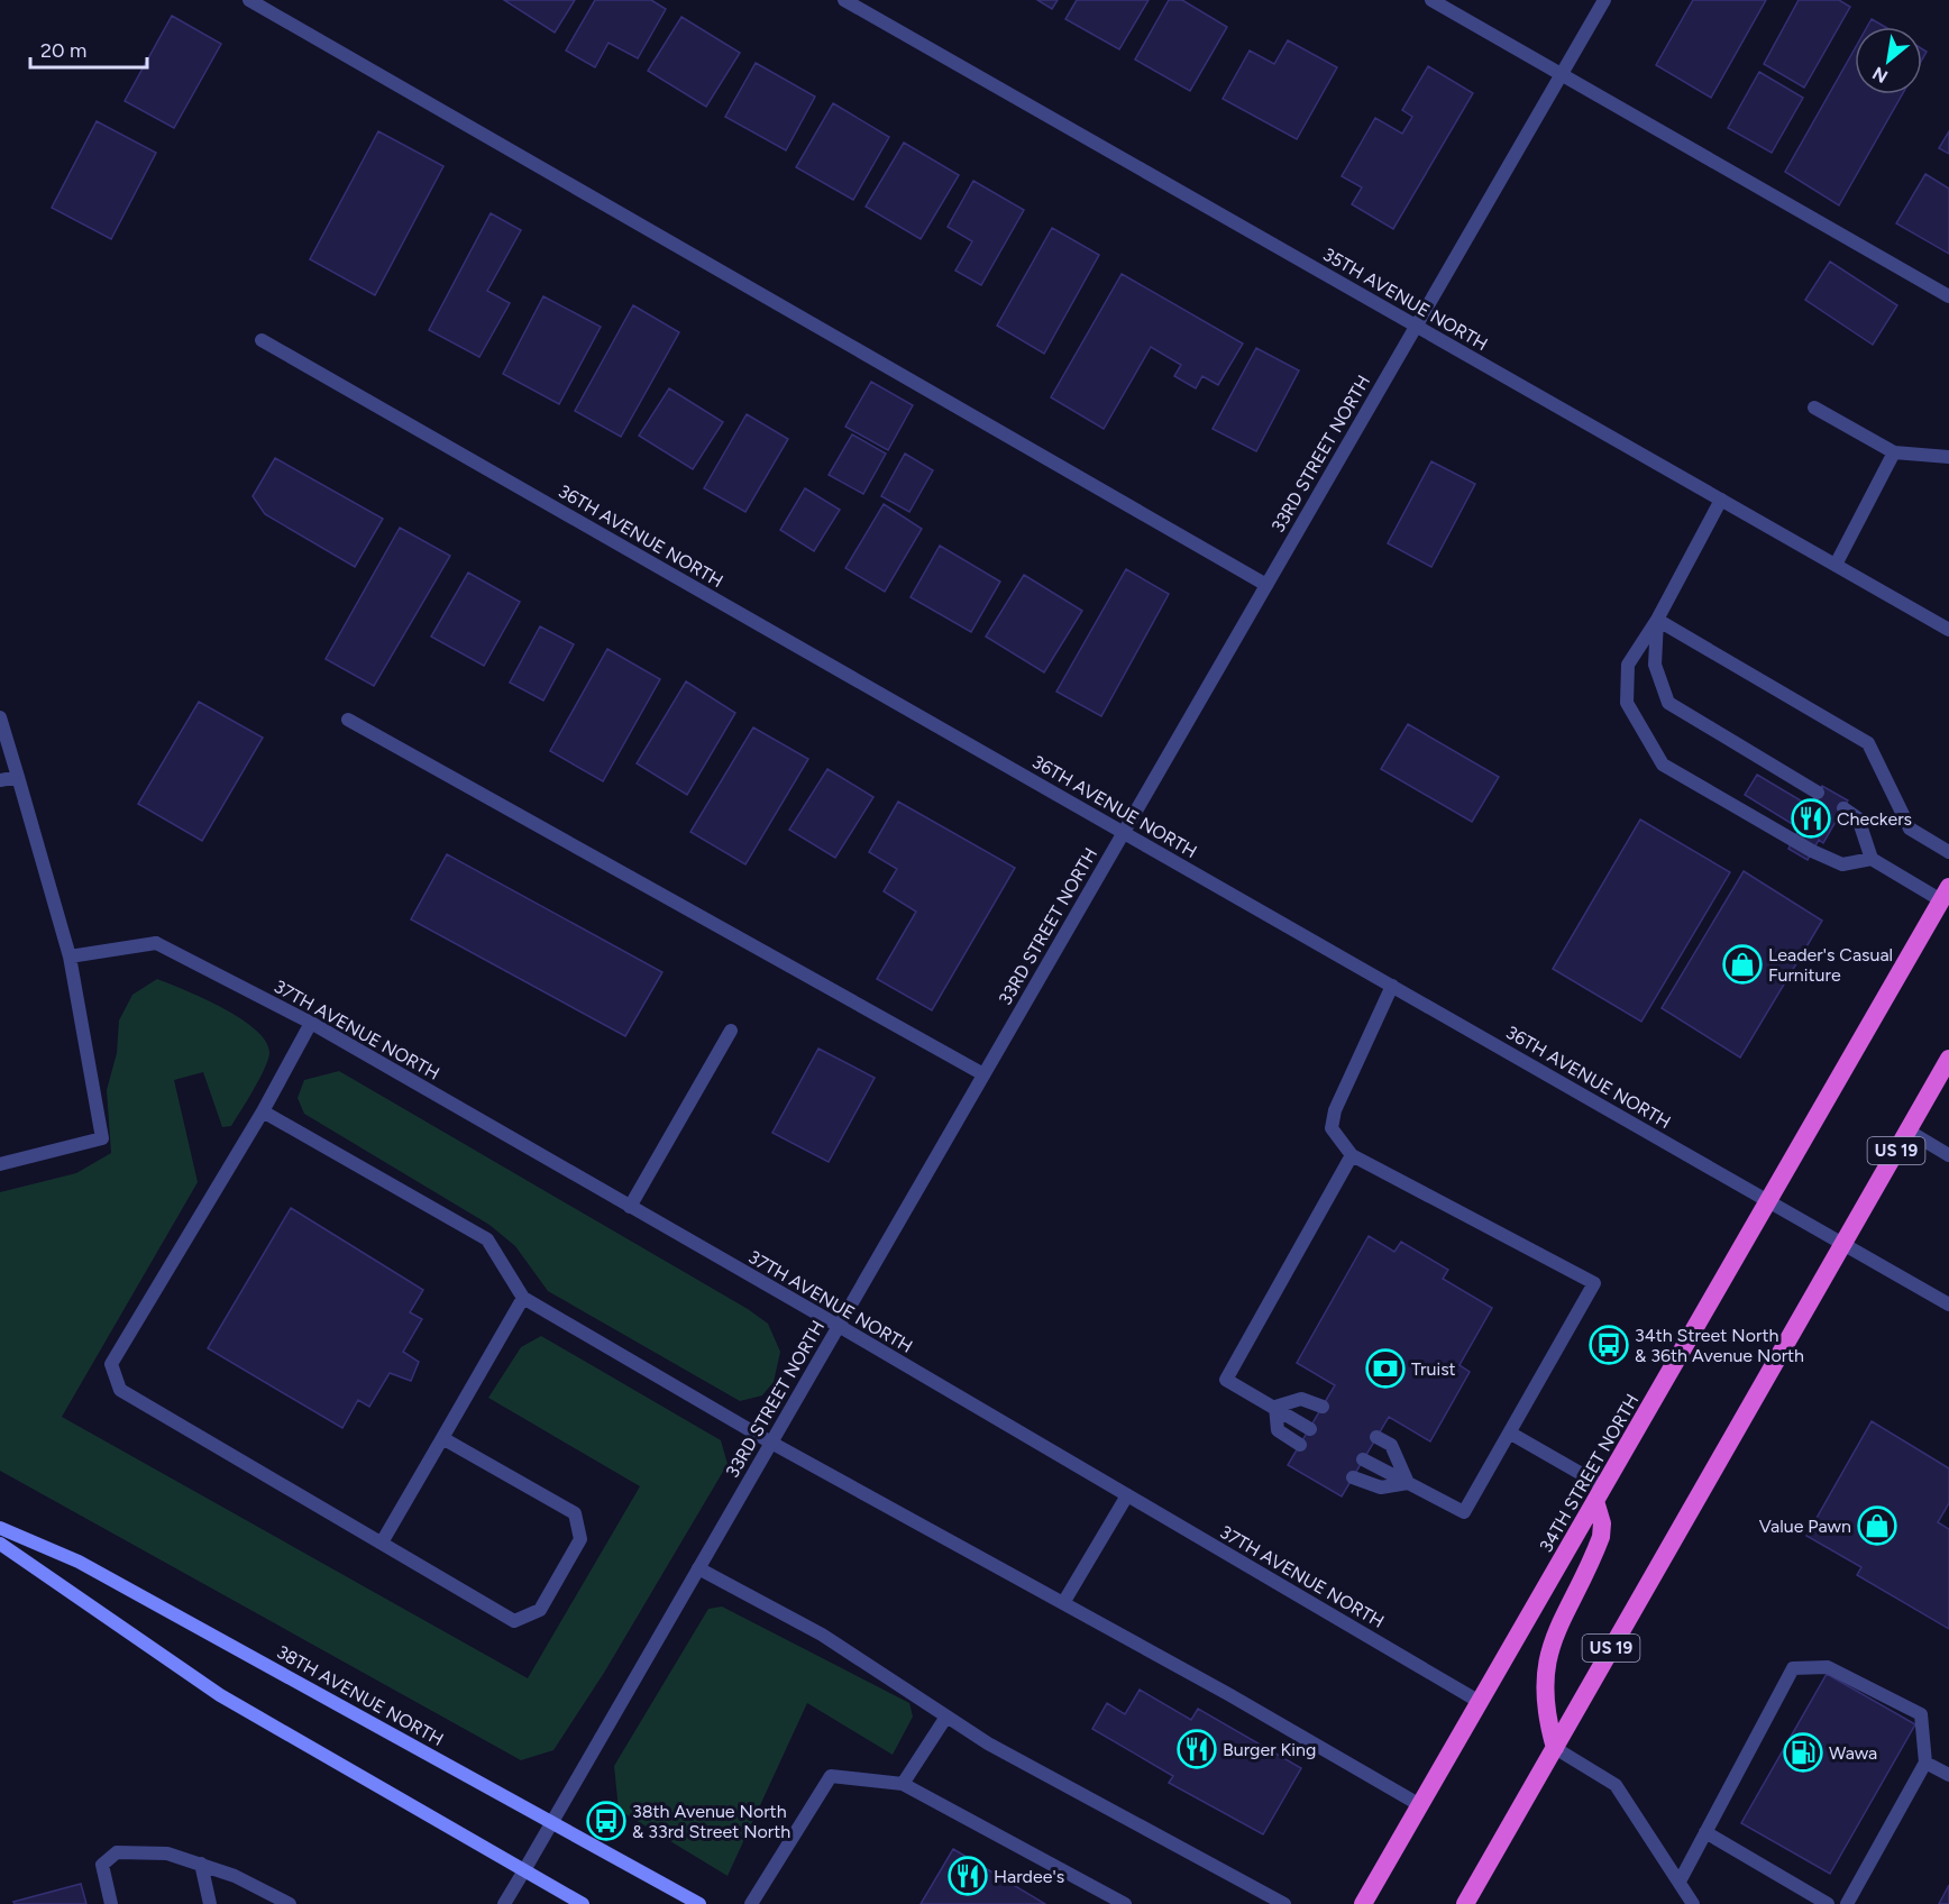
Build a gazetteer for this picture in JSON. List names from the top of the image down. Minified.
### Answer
{"streets":{"highway":["US 19","34TH STREET NORTH"],"main road":["38TH AVENUE NORTH"],"street":["35TH AVENUE NORTH","33RD STREET NORTH","36TH AVENUE NORTH","37TH AVENUE NORTH"]},"crossings":[["35TH AVENUE NORTH","33RD STREET NORTH"],["33RD STREET NORTH","36TH AVENUE NORTH"],["33RD STREET NORTH","37TH AVENUE NORTH"],["33RD STREET NORTH","38TH AVENUE NORTH"],["36TH AVENUE NORTH","US 19"],["36TH AVENUE NORTH","34TH STREET NORTH"],["37TH AVENUE NORTH","34TH STREET NORTH"]],"places":{"restaurant":["Checkers","Burger King","Hardee's"],"shop":["Leader's Casual Furniture","Value Pawn"],"bus stop":["34th Street North & 36th Avenue North","38th Avenue North & 33rd Street North"],"bank":["Truist"],"fuel station":["Wawa"]},"scale_bar":"20 m","north":"bottom left"}
